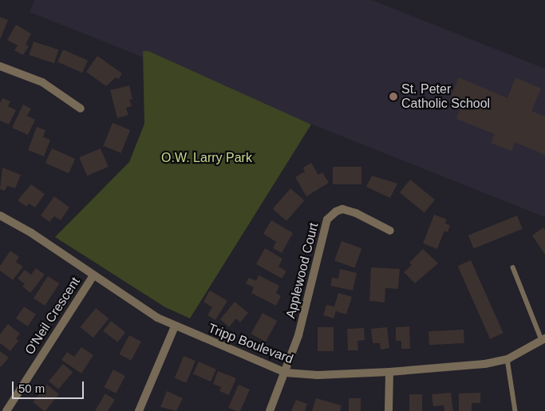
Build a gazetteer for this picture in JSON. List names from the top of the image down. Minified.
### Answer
{"streets":{"street":["Applewood Court","O'Neil Crescent","Tripp Boulevard"]},"crossings":[["Applewood Court","Tripp Boulevard"],["O'Neil Crescent","Tripp Boulevard"]],"parks":["O.W. Larry Park"],"places":["St. Peter Catholic School"],"scale_bar":"50 m"}
